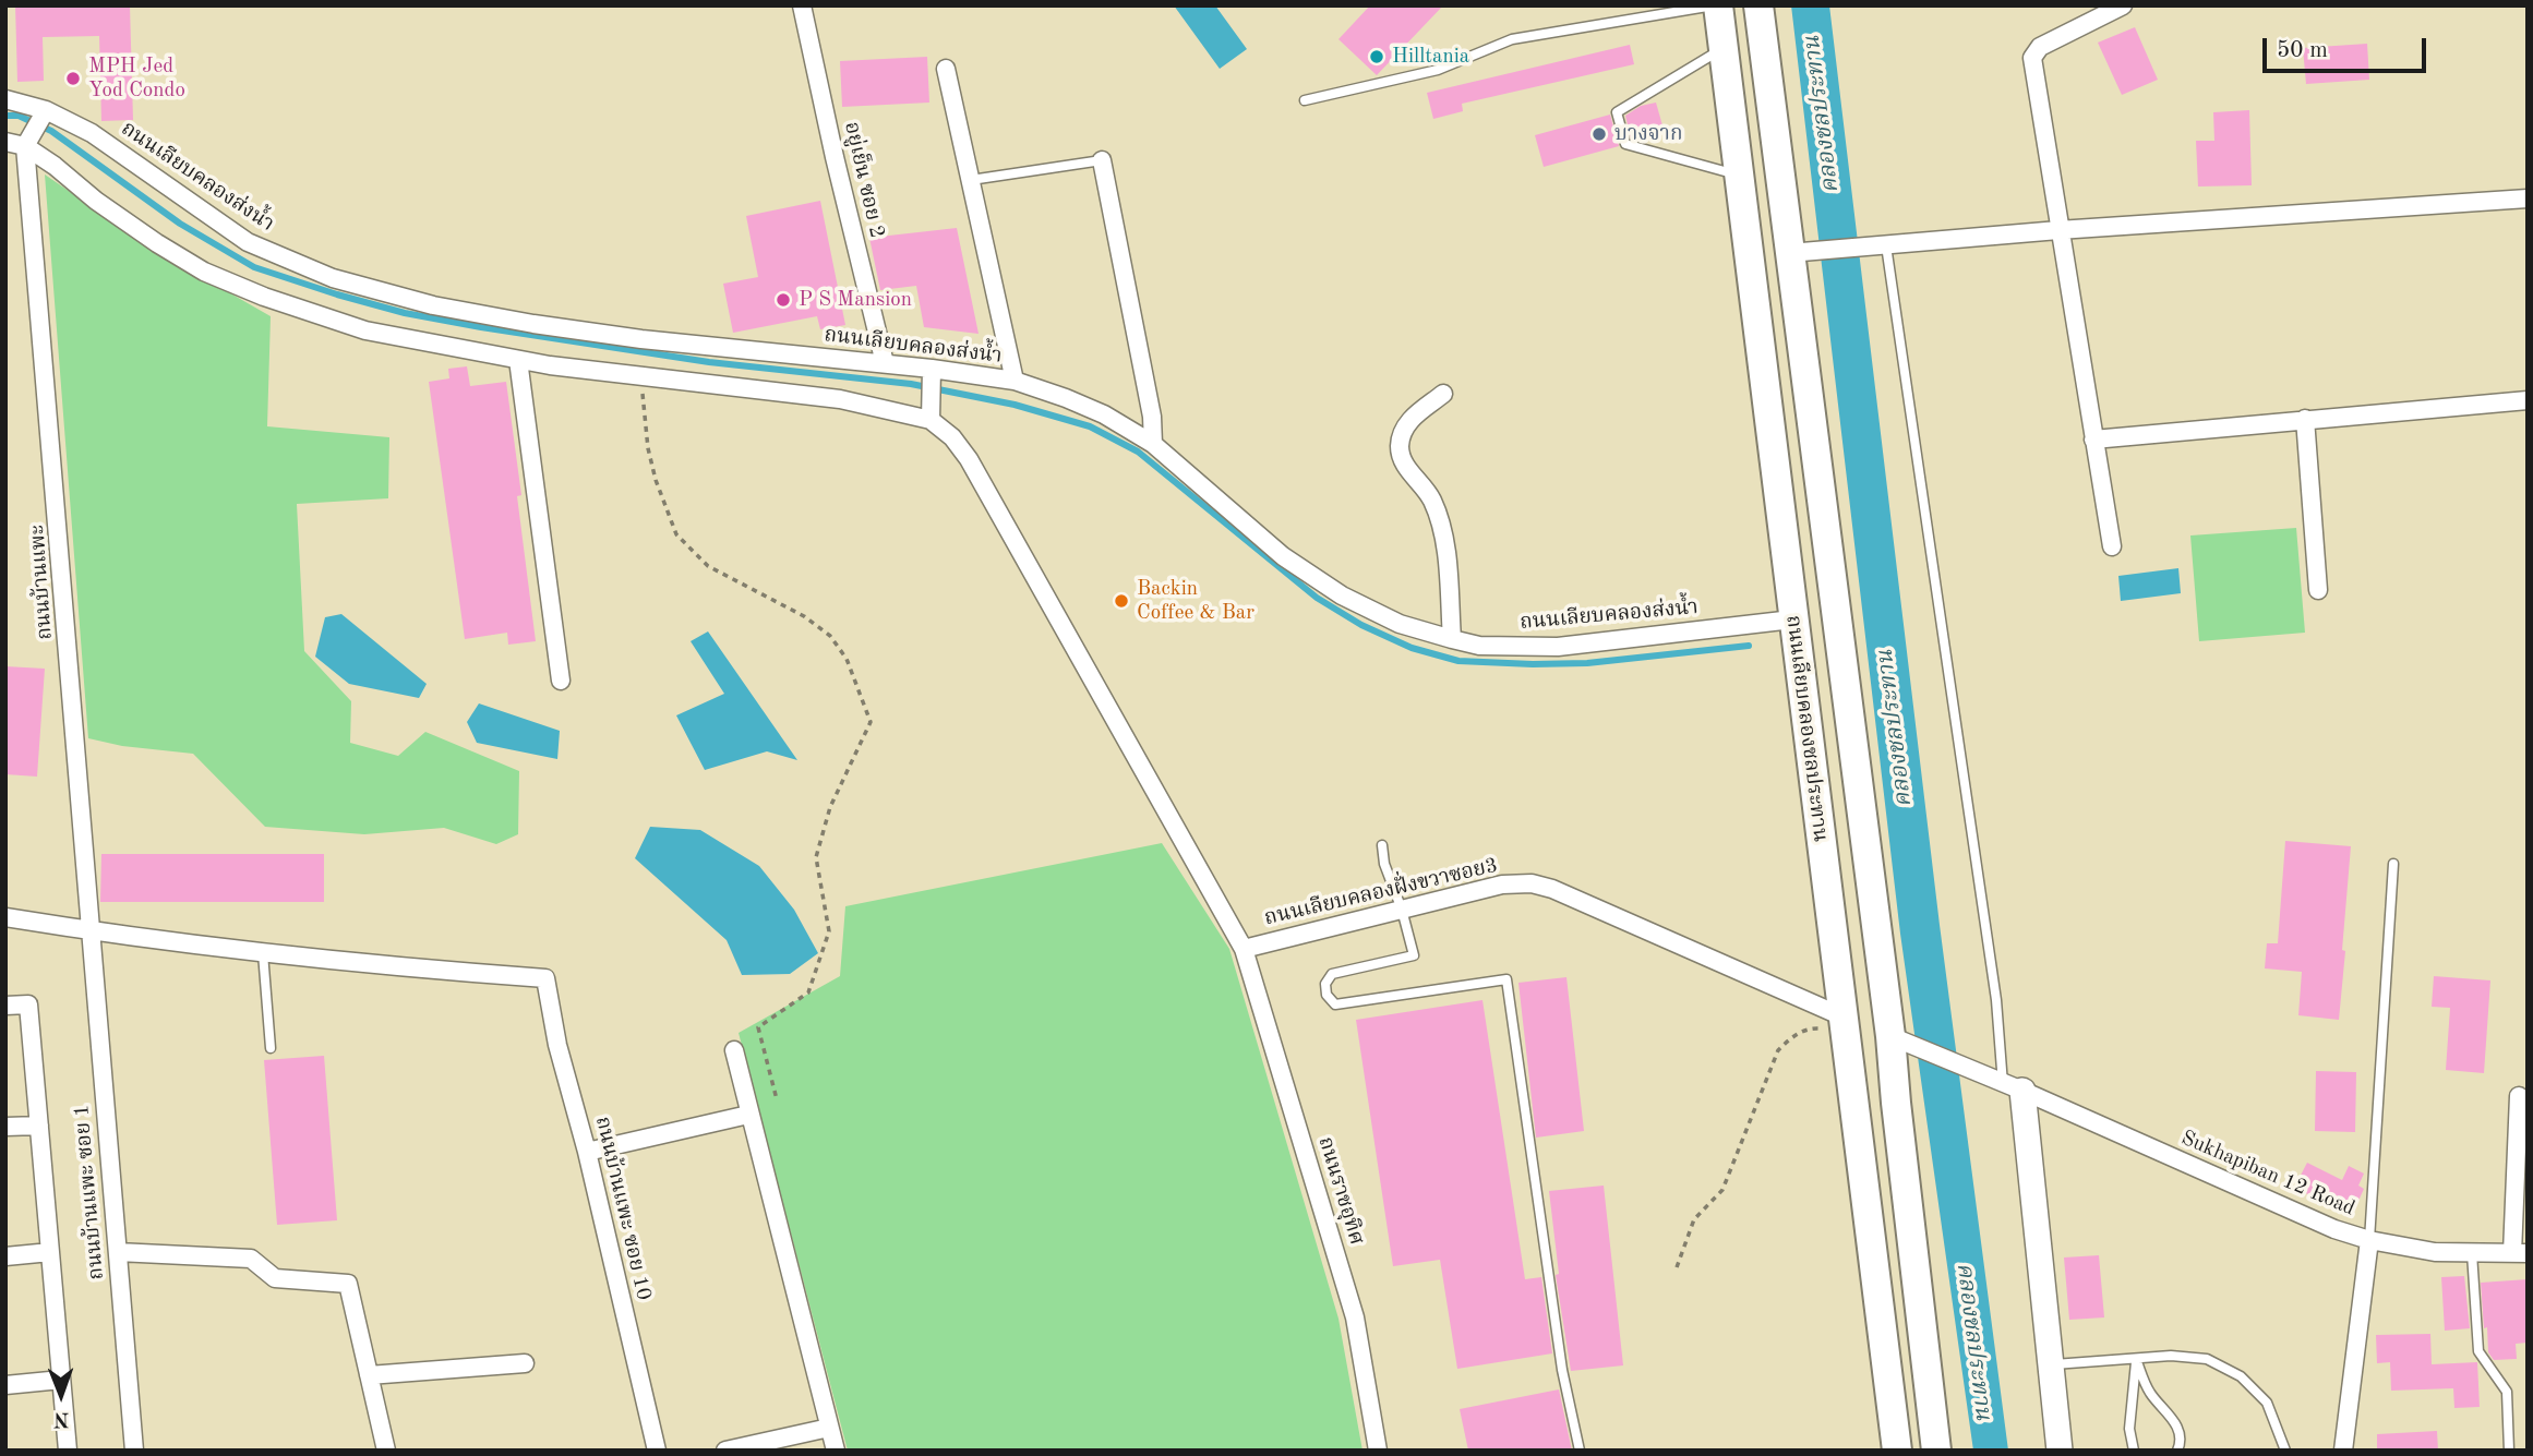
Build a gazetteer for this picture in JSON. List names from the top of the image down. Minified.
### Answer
{"streets":{"main road":["ถนนเลียบคลองชลประทาน"],"street":["ถนนเลียบคลองส่งน้ำ","อยู่เย็น ซอย 2","ถนนบ้านแพะ","ถนนเลียบคลองฝั่งขวาซอย3","Sukhapiban 12 Road","ถนนราชอุทิศ","ถนนบ้านแพะ ซอย 1","ถนนบ้านแพะ ซอย 10"]},"crossings":[["ถนนเลียบคลองส่งน้ำ","อยู่เย็น ซอย 2"],["ถนนเลียบคลองส่งน้ำ","ถนนเลียบคลองชลประทาน"],["ถนนบ้านแพะ","ถนนบ้านแพะ ซอย 1"],["ถนนเลียบคลองชลประทาน","ถนนเลียบคลองฝั่งขวาซอย3"],["ถนนเลียบคลองชลประทาน","Sukhapiban 12 Road"],["ถนนเลียบคลองฝั่งขวาซอย3","ถนนราชอุทิศ"]],"water":["คลองชลประทาน"],"places":["Hilltania","MPH Jed Yod Condo","บางจาก","P S Mansion","Backin Coffee & Bar"],"scale_bar":"50 m","north":"bottom"}
